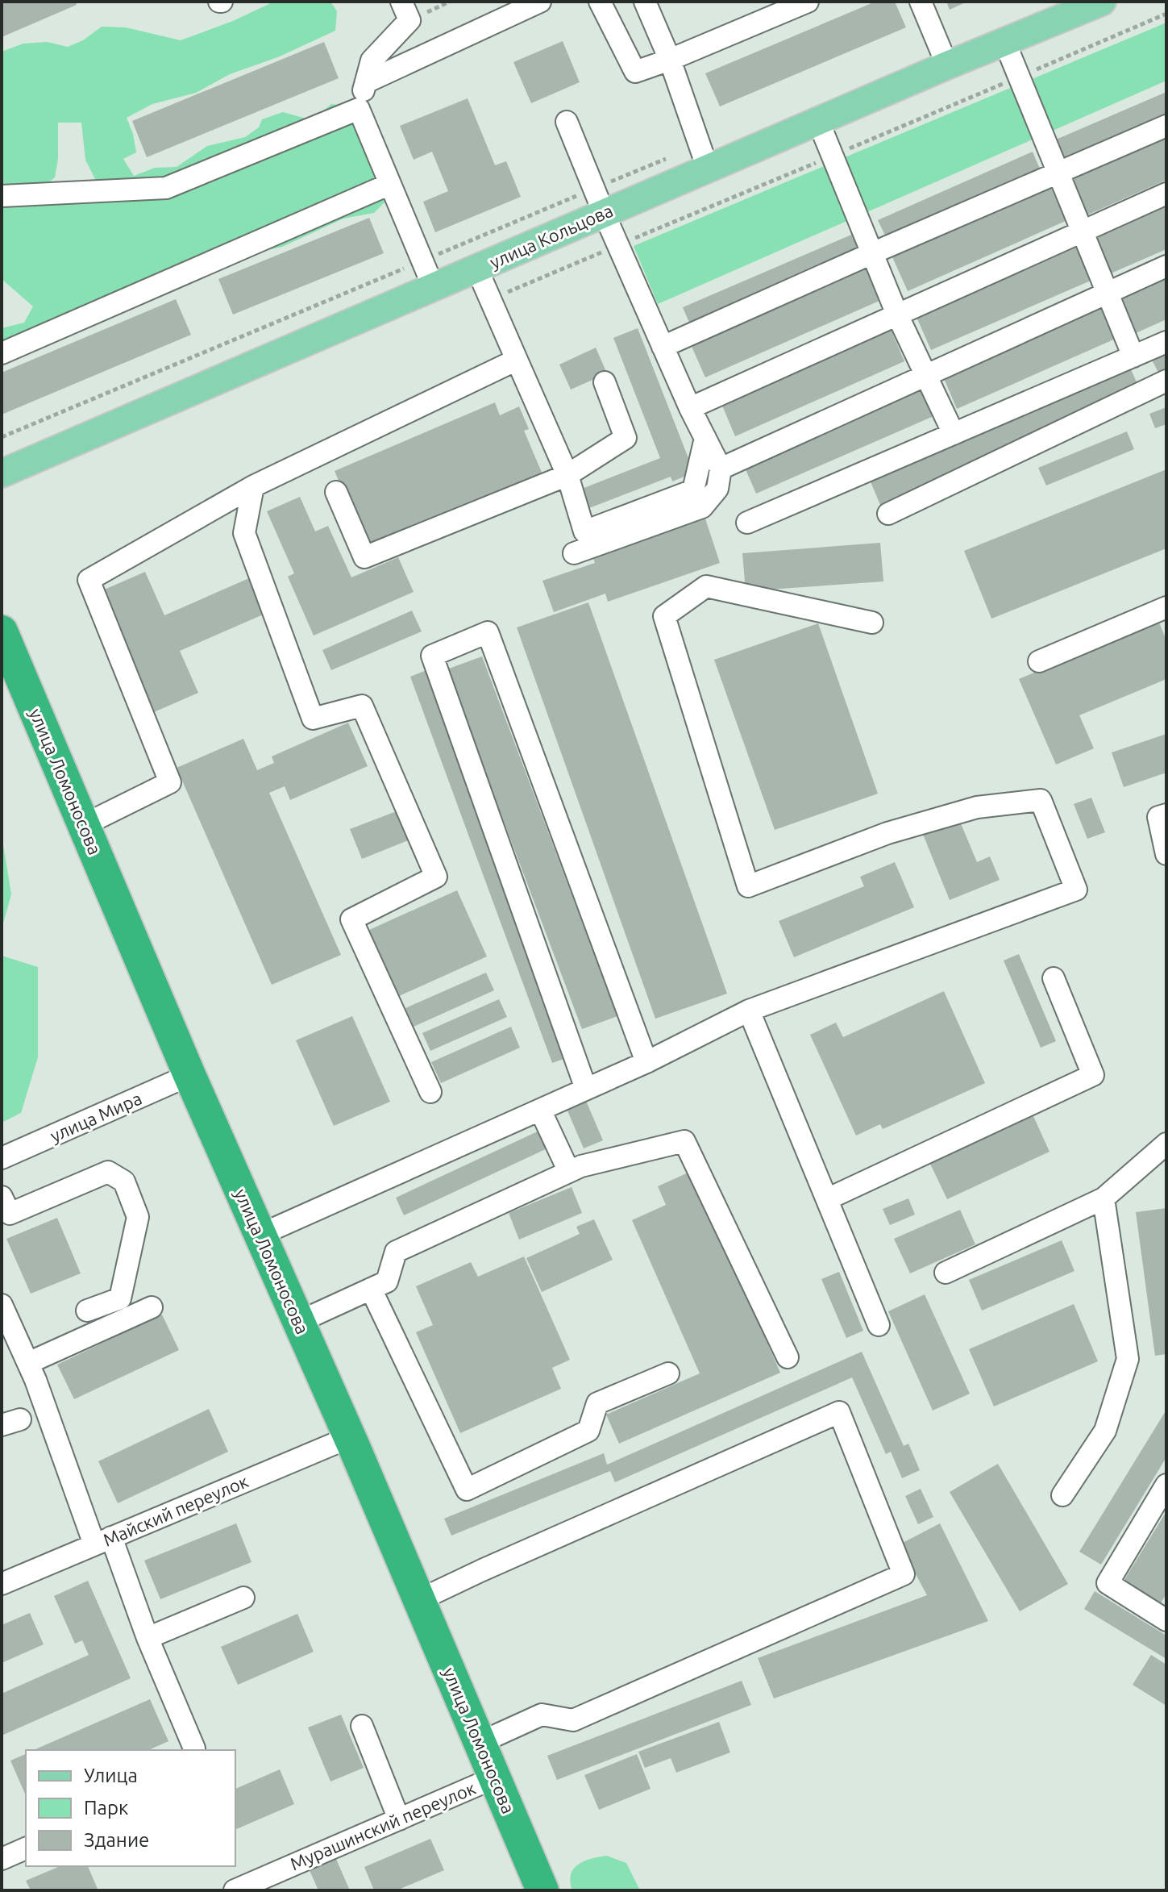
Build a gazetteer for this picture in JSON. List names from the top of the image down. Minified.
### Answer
{"streets":{"highway":["улица Ломоносова"],"main road":["улица Кольцова"],"street":["улица Мира","Майский переулок","Мурашинский переулок"]},"crossings":[["улица Ломоносова","улица Мира"],["улица Ломоносова","Майский переулок"],["улица Ломоносова","Мурашинский переулок"]],"legend":["Улица","Парк","Здание"]}
